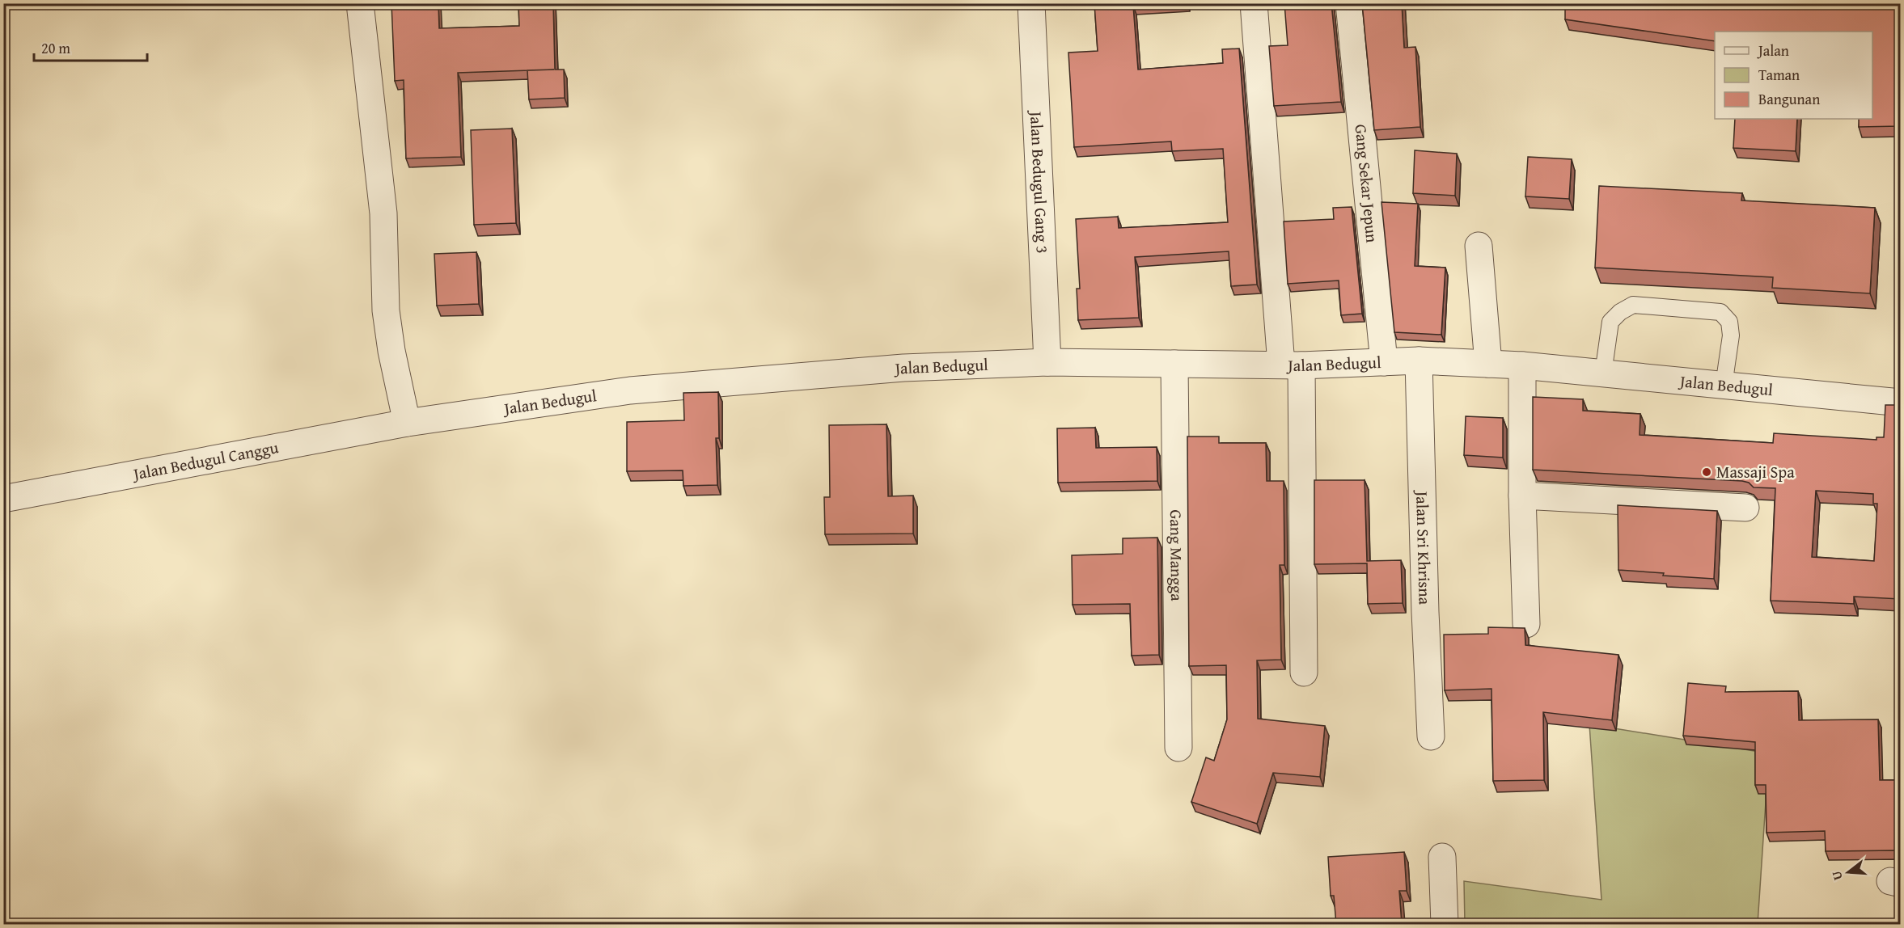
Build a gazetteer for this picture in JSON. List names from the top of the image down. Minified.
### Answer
{"streets":{"street":["Jalan Bedugul Gang 3","Gang Sekar Jepun","Jalan Bedugul","Jalan Bedugul Canggu","Jalan Sri Khrisna","Gang Mangga"]},"crossings":[["Jalan Bedugul Gang 3","Jalan Bedugul"],["Gang Sekar Jepun","Jalan Bedugul"],["Jalan Bedugul","Jalan Bedugul Canggu"],["Jalan Bedugul","Jalan Sri Khrisna"],["Jalan Bedugul","Gang Mangga"]],"places":["Massaji Spa"],"legend":["Jalan","Taman","Bangunan"],"scale_bar":"20 m","north":"left"}
